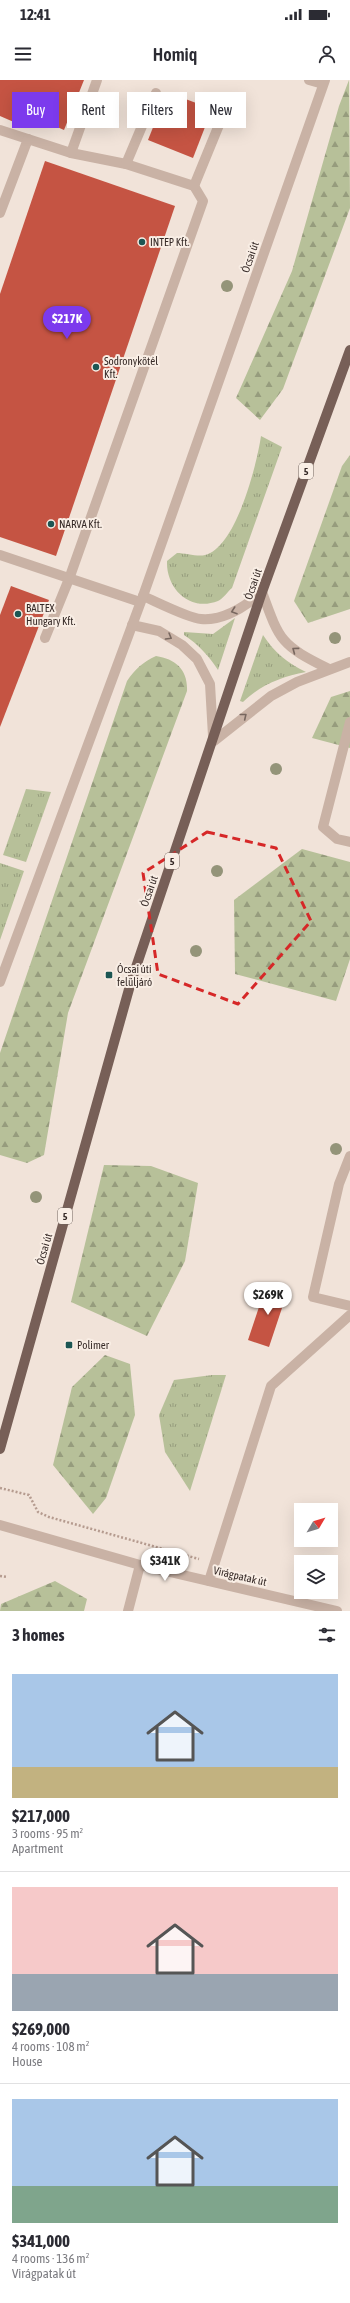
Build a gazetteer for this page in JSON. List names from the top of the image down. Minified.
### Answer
{"streets":{"main road":["Ócsai út","5"],"street":["Virágpatak út"]},"places":{"other":["INTEP Kft.","Sodronykötél Kft.","NARVA Kft.","BALTEX Hungary Kft."],"transit":["Ócsai úti felüljáró","Polimer"]},"north":"top right","page":{"status":"12:41","header":"Homiq","chip":["Buy","Rent","Filters","New"],"price":["$217K","$269K","$341K"],"heading":"3 homes","list":[{"name":"$217,000","note":"3 rooms · 95 m² · Apartment"},{"name":"$269,000","note":"4 rooms · 108 m² · House"},{"name":"$341,000","note":"4 rooms · 136 m² · Virágpatak út"}]}}
